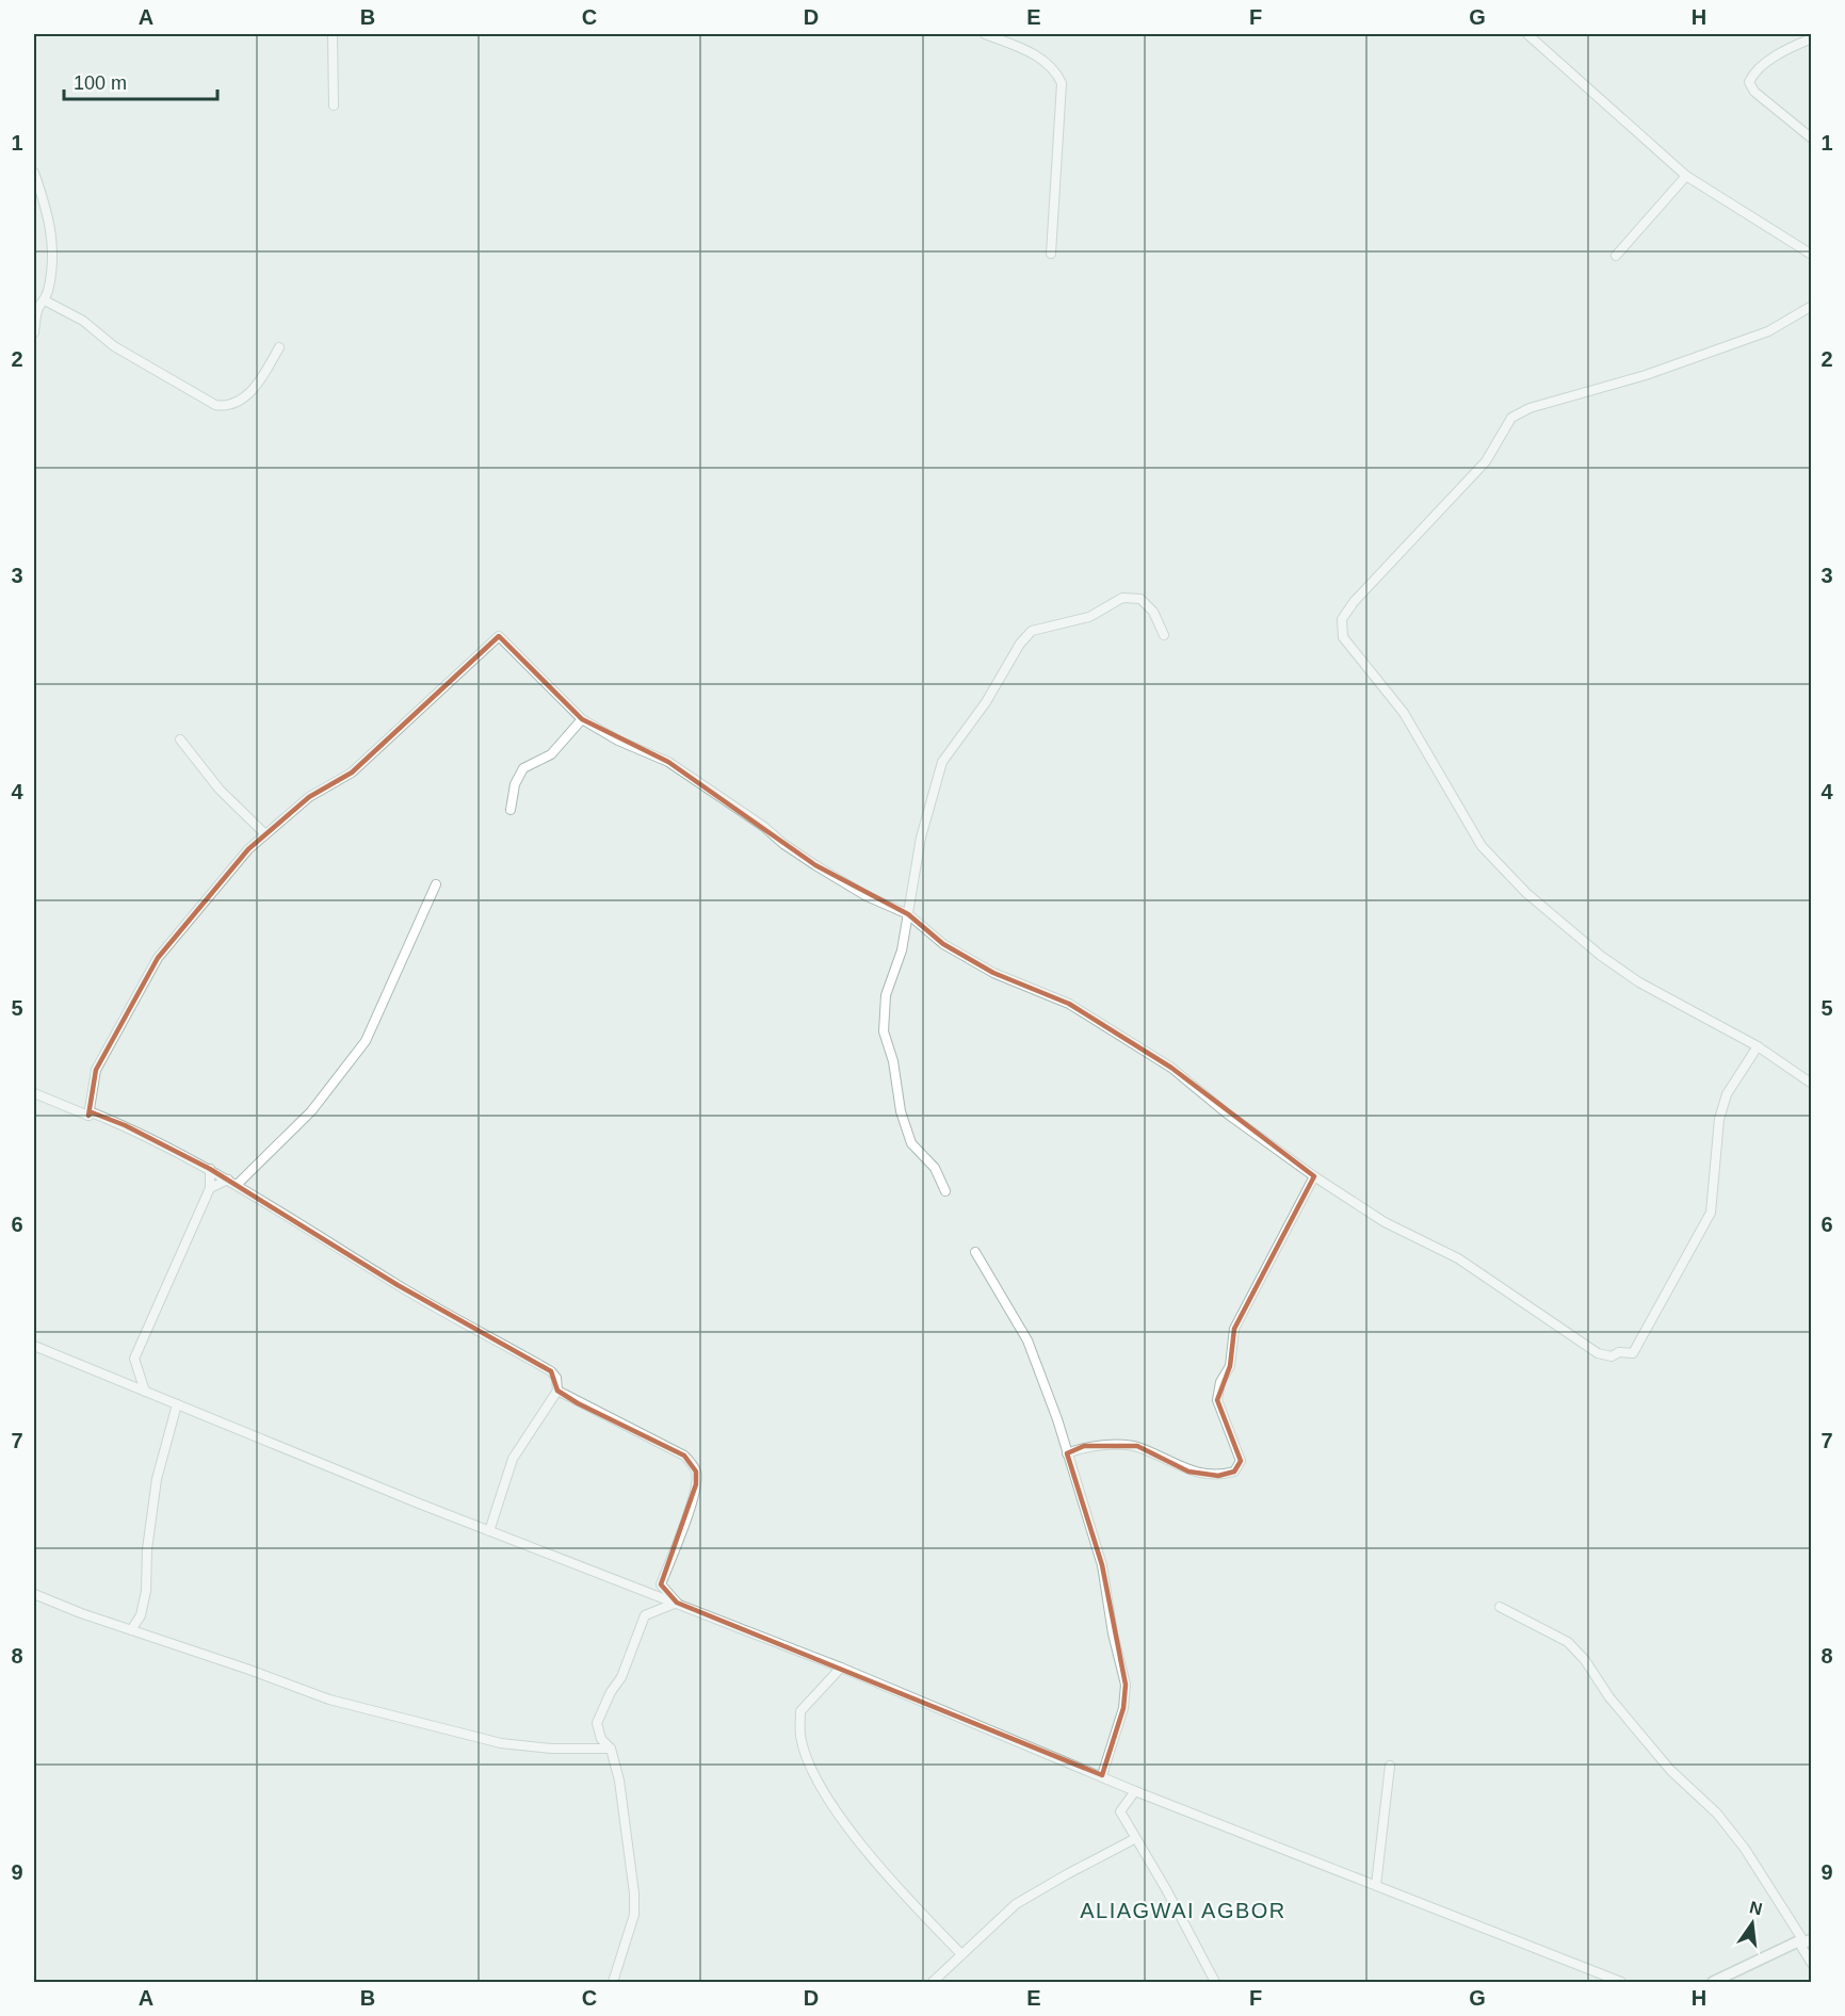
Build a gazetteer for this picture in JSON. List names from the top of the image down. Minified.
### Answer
{"districts":["ALIAGWAI AGBOR"],"scale_bar":"100 m","north":"top","grid":{"columns":["A","B","C","D","E","F","G","H"],"rows":["1","2","3","4","5","6","7","8","9"]}}
